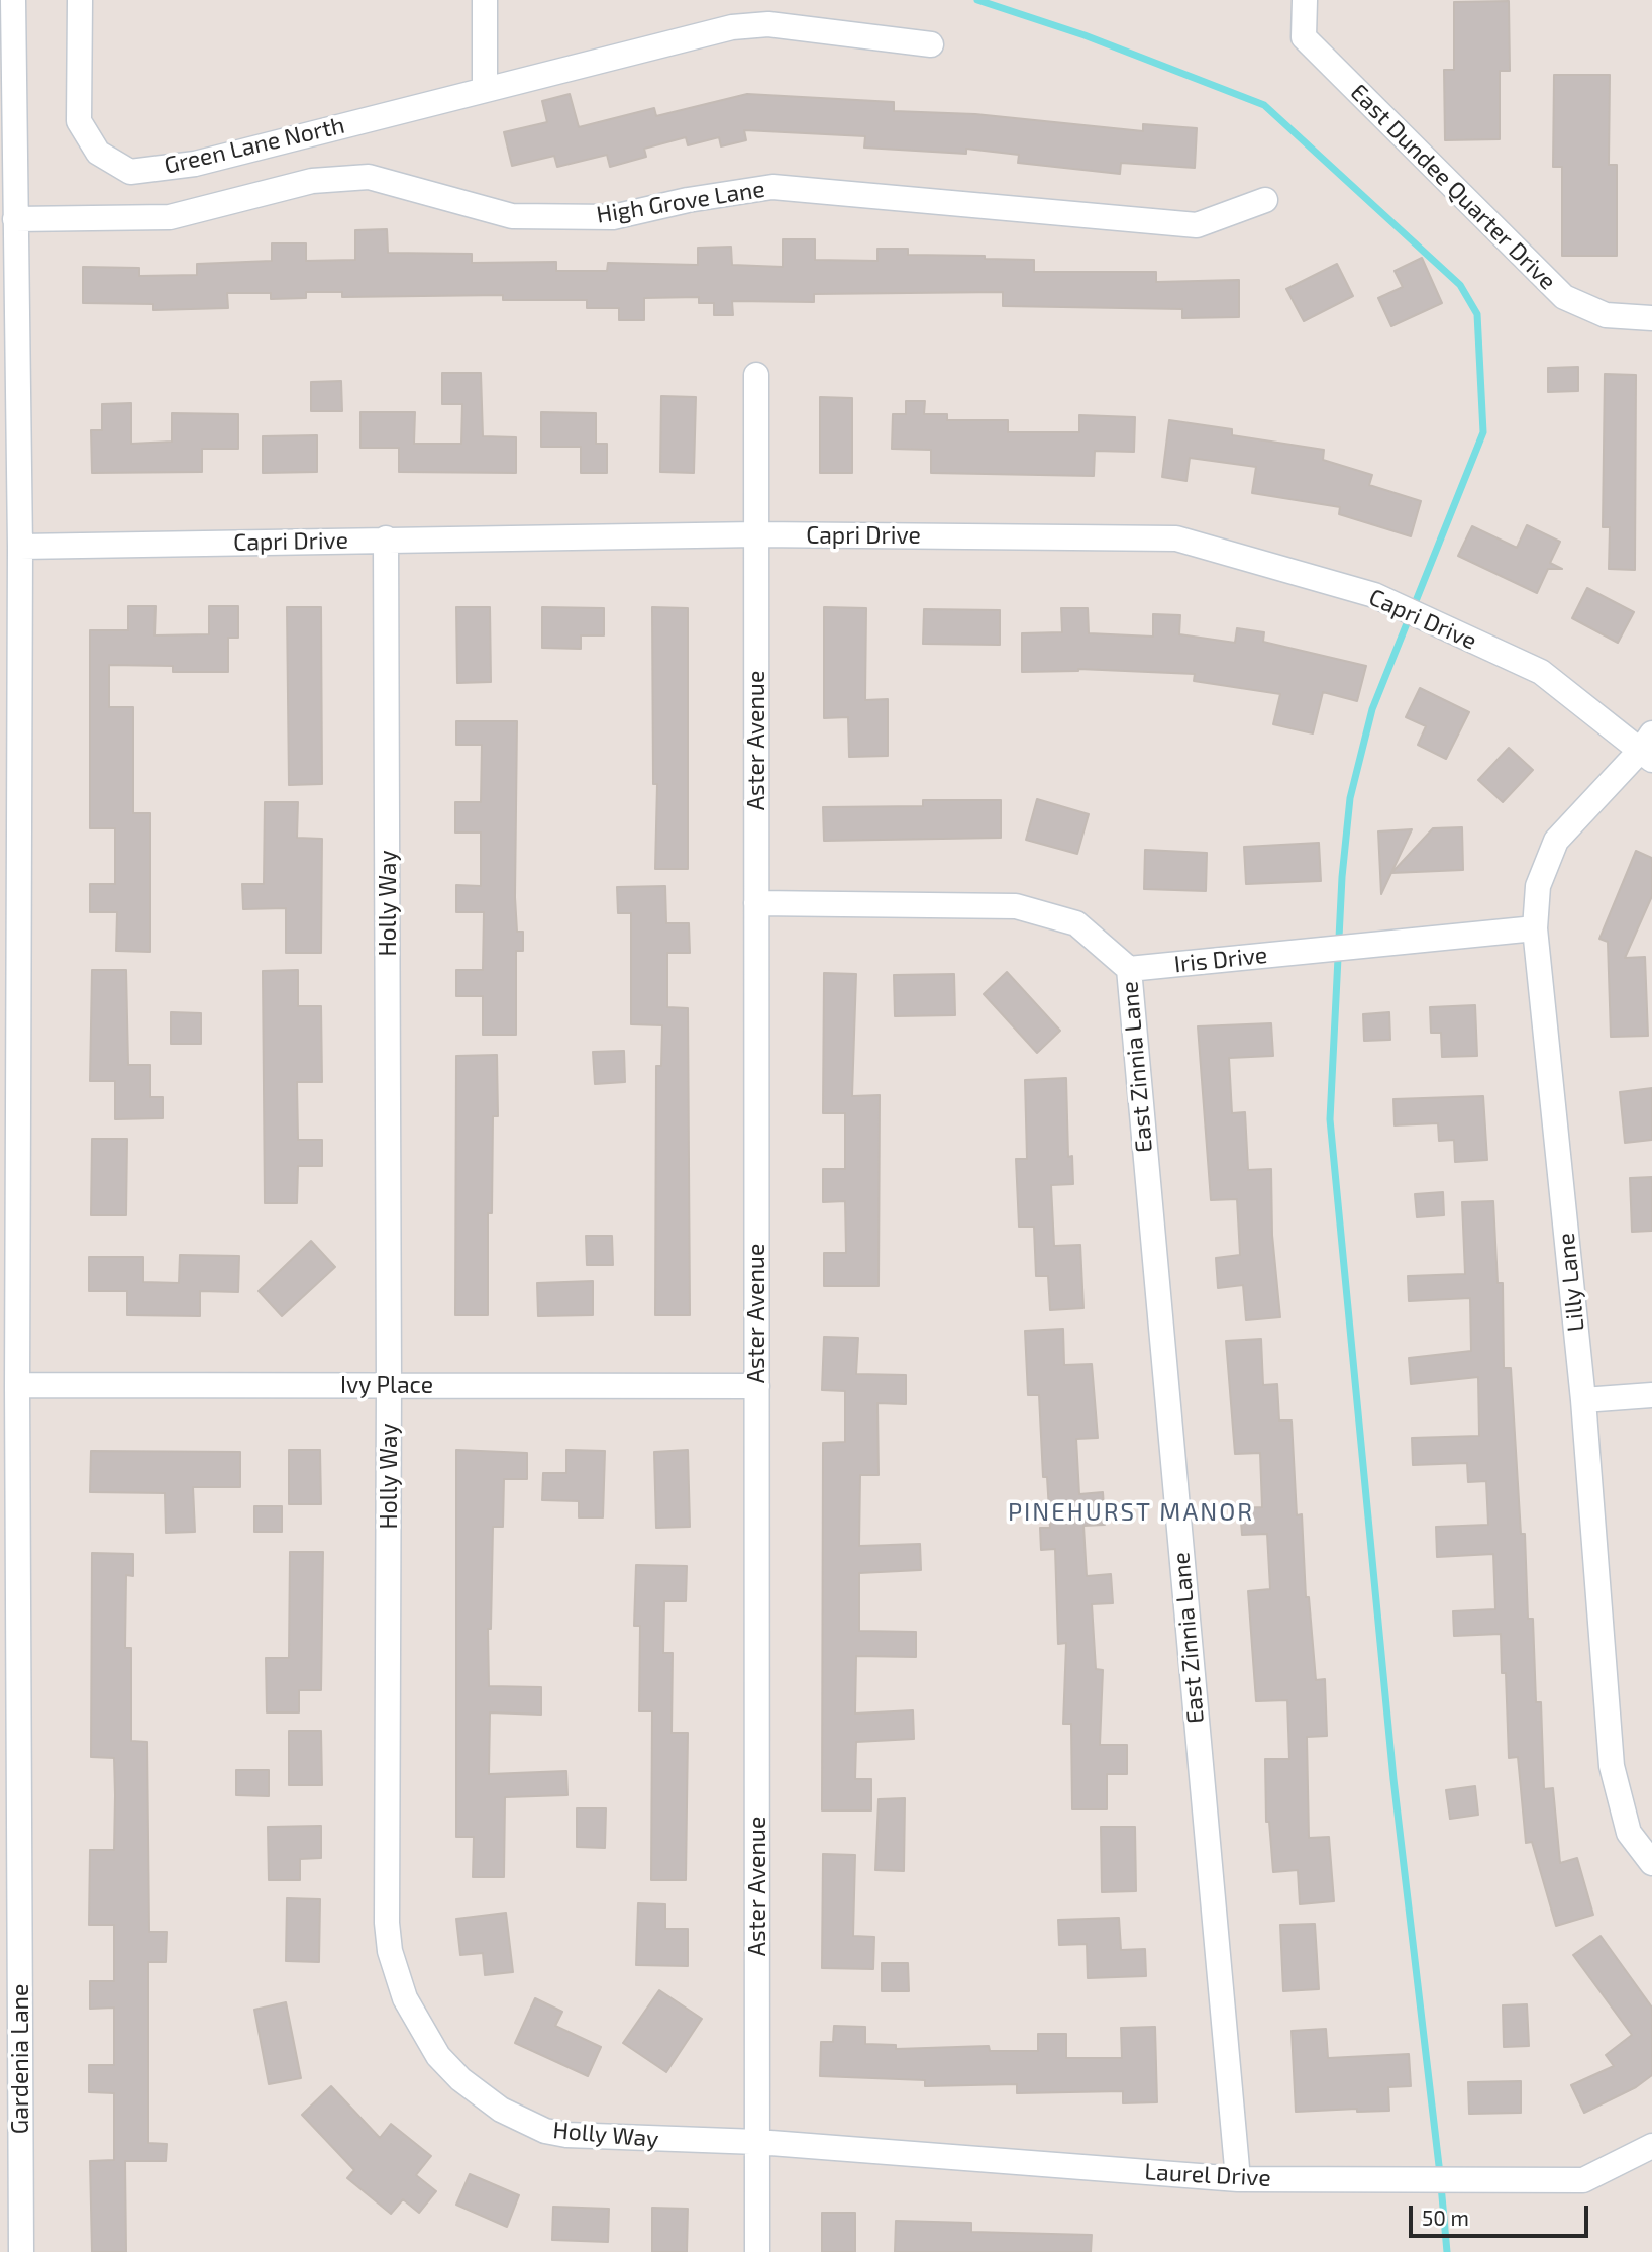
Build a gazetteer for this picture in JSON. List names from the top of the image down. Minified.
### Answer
{"streets":{"street":["Green Lane North","East Dundee Quarter Drive","High Grove Lane","Capri Drive","Aster Avenue","Holly Way","Iris Drive","East Zinnia Lane","Lilly Lane","Ivy Place","Gardenia Lane","Laurel Drive"]},"crossings":[["High Grove Lane","Gardenia Lane"],["Capri Drive","Aster Avenue"],["Capri Drive","Holly Way"],["Capri Drive","Lilly Lane"],["Capri Drive","Gardenia Lane"],["Aster Avenue","Holly Way"],["Aster Avenue","Ivy Place"],["Aster Avenue","Laurel Drive"],["Holly Way","Ivy Place"],["Holly Way","Laurel Drive"],["Iris Drive","East Zinnia Lane"],["Iris Drive","Lilly Lane"],["East Zinnia Lane","Laurel Drive"],["Ivy Place","Gardenia Lane"]],"districts":["PINEHURST MANOR"],"scale_bar":"50 m"}
